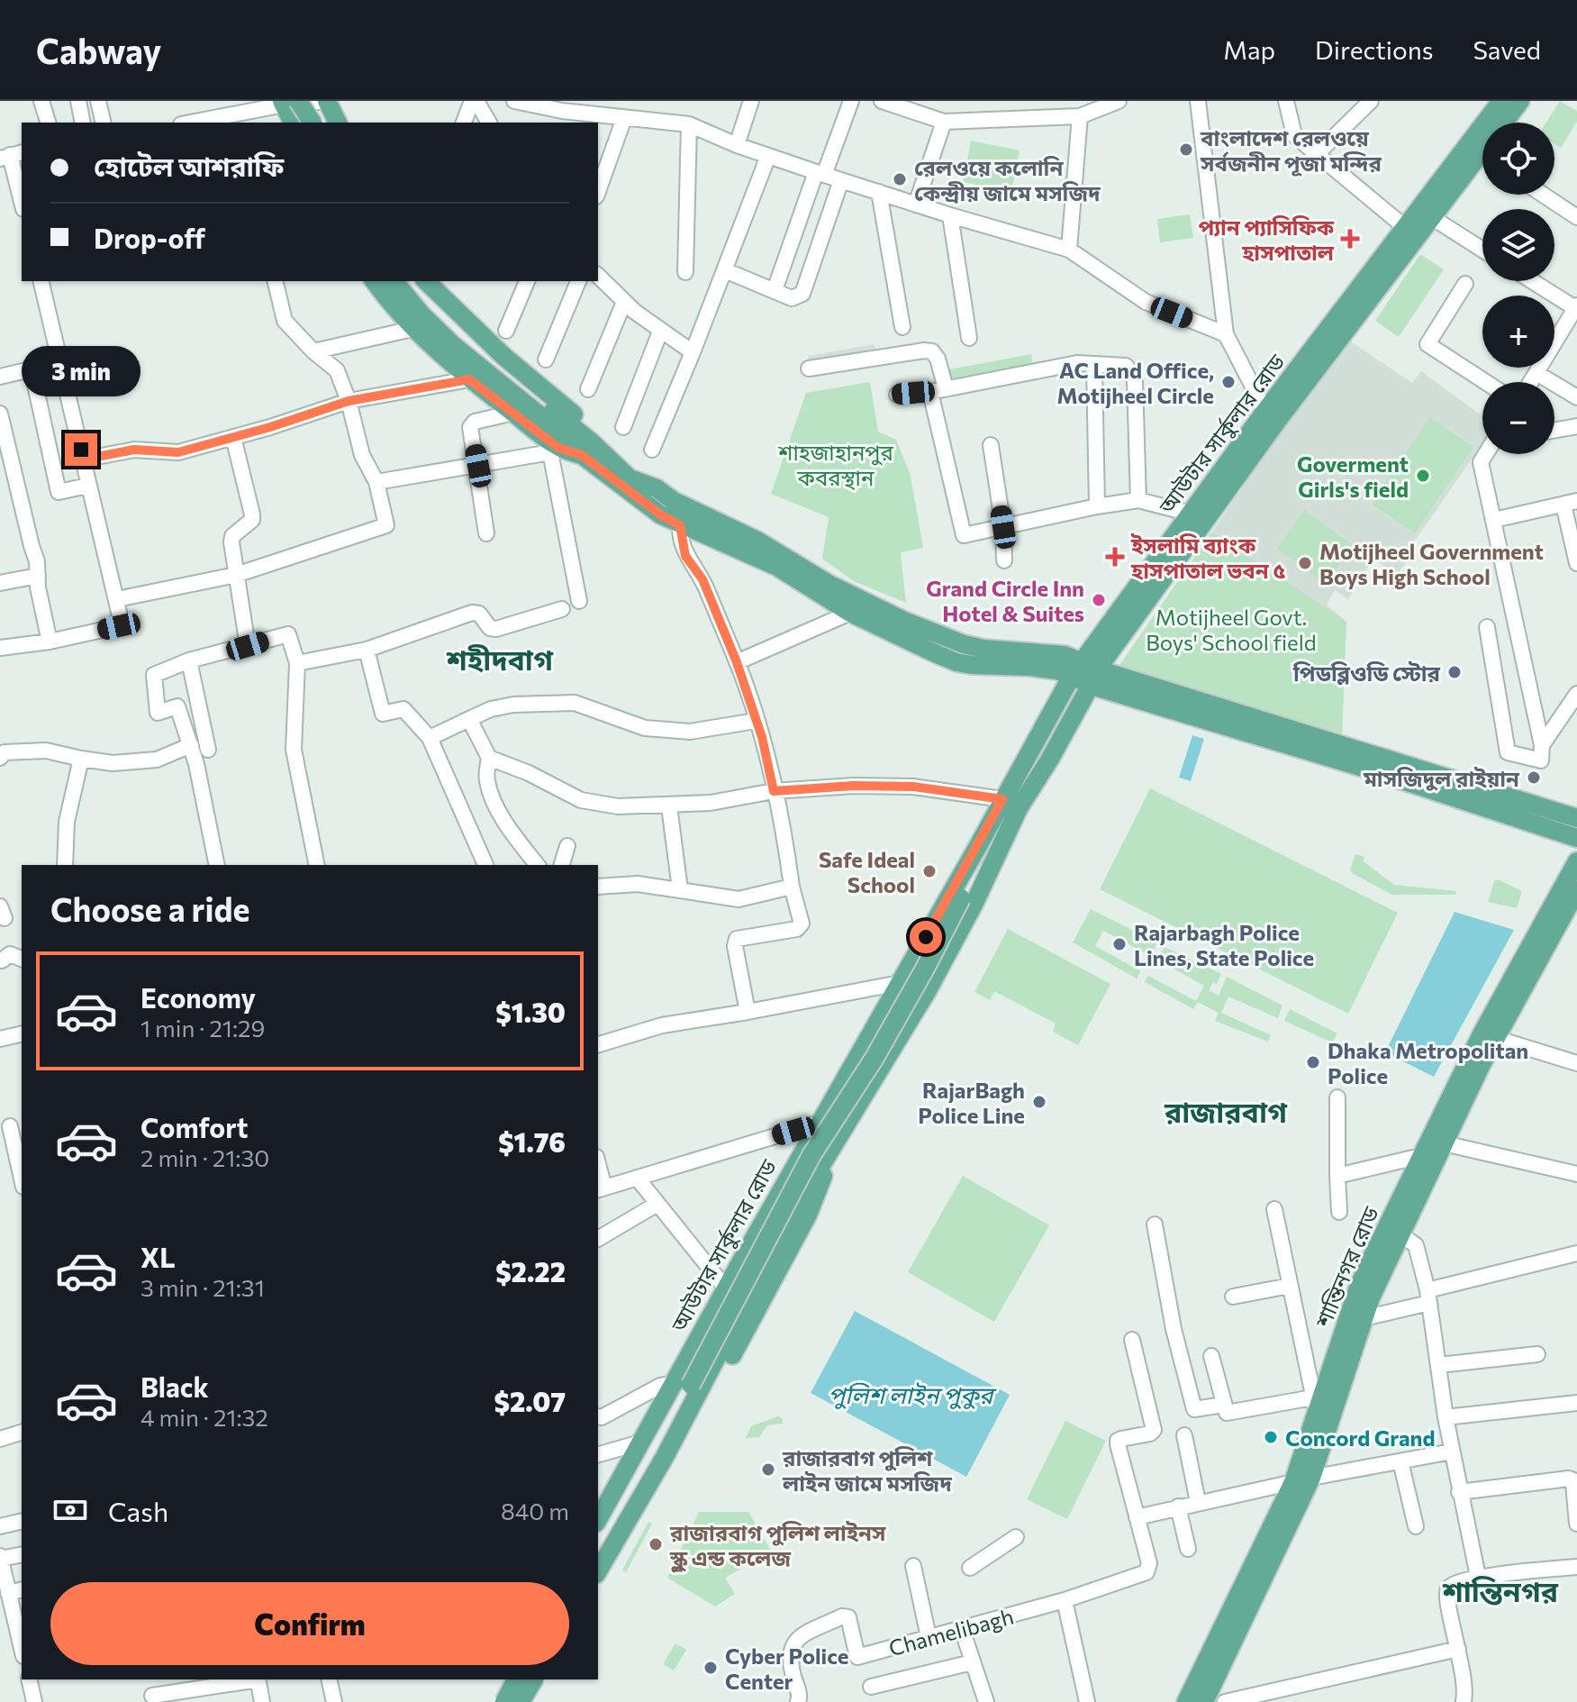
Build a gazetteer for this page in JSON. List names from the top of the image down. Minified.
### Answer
{"streets":{"main road":["আউটার সার্কুলার রোড","শান্তিনগর রোড"],"street":["Chamelibagh"]},"districts":["শহীদবাগ","রাজারবাগ","শান্তিনগর"],"water":["পুলিশ লাইন পুকুর"],"parks":["শাহজাহানপুর কবরস্থান","Motijheel Govt. Boys' School field"],"places":{"other":["বাংলাদেশ রেলওয়ে সর্বজনীন পূজা মন্দির","রেলওয়ে কলোনি কেন্দ্রীয় জামে মসজিদ","AC Land Office, Motijheel Circle","Goverment Girls's field","Motijheel Government Boys High School","Grand Circle Inn Hotel & Suites","পিডব্লিওডি স্টোর","মাসজিদুল রাইয়ান","Safe Ideal School","Rajarbagh Police Lines, State Police","Dhaka Metropolitan Police","RajarBagh Police Line","Concord Grand","রাজারবাগ পুলিশ লাইন জামে মসজিদ","রাজারবাগ পুলিশ লাইনস স্কুল এন্ড কলেজ","Cyber Police Center"],"health":["প্যান প্যাসিফিক হাসপাতাল","ইসলামি ব্যাংক হাসপাতাল ভবন ৫"]},"page":{"header":"Cabway","nav":["Map","Directions","Saved"],"map_buttons":["+","−"],"banner":["হোটেল আশরাফি","Drop-off"],"bubble":"3 min","heading":"Choose a ride","list":[{"name":"Economy","note":"1 min · 21:29","value":"$1.30"},{"name":"Comfort","note":"2 min · 21:30","value":"$1.76"},{"name":"XL","note":"3 min · 21:31","value":"$2.22"},{"name":"Black","note":"4 min · 21:32","value":"$2.07"}],"pay":["Cash","840 m"],"buttons":"Confirm"}}
